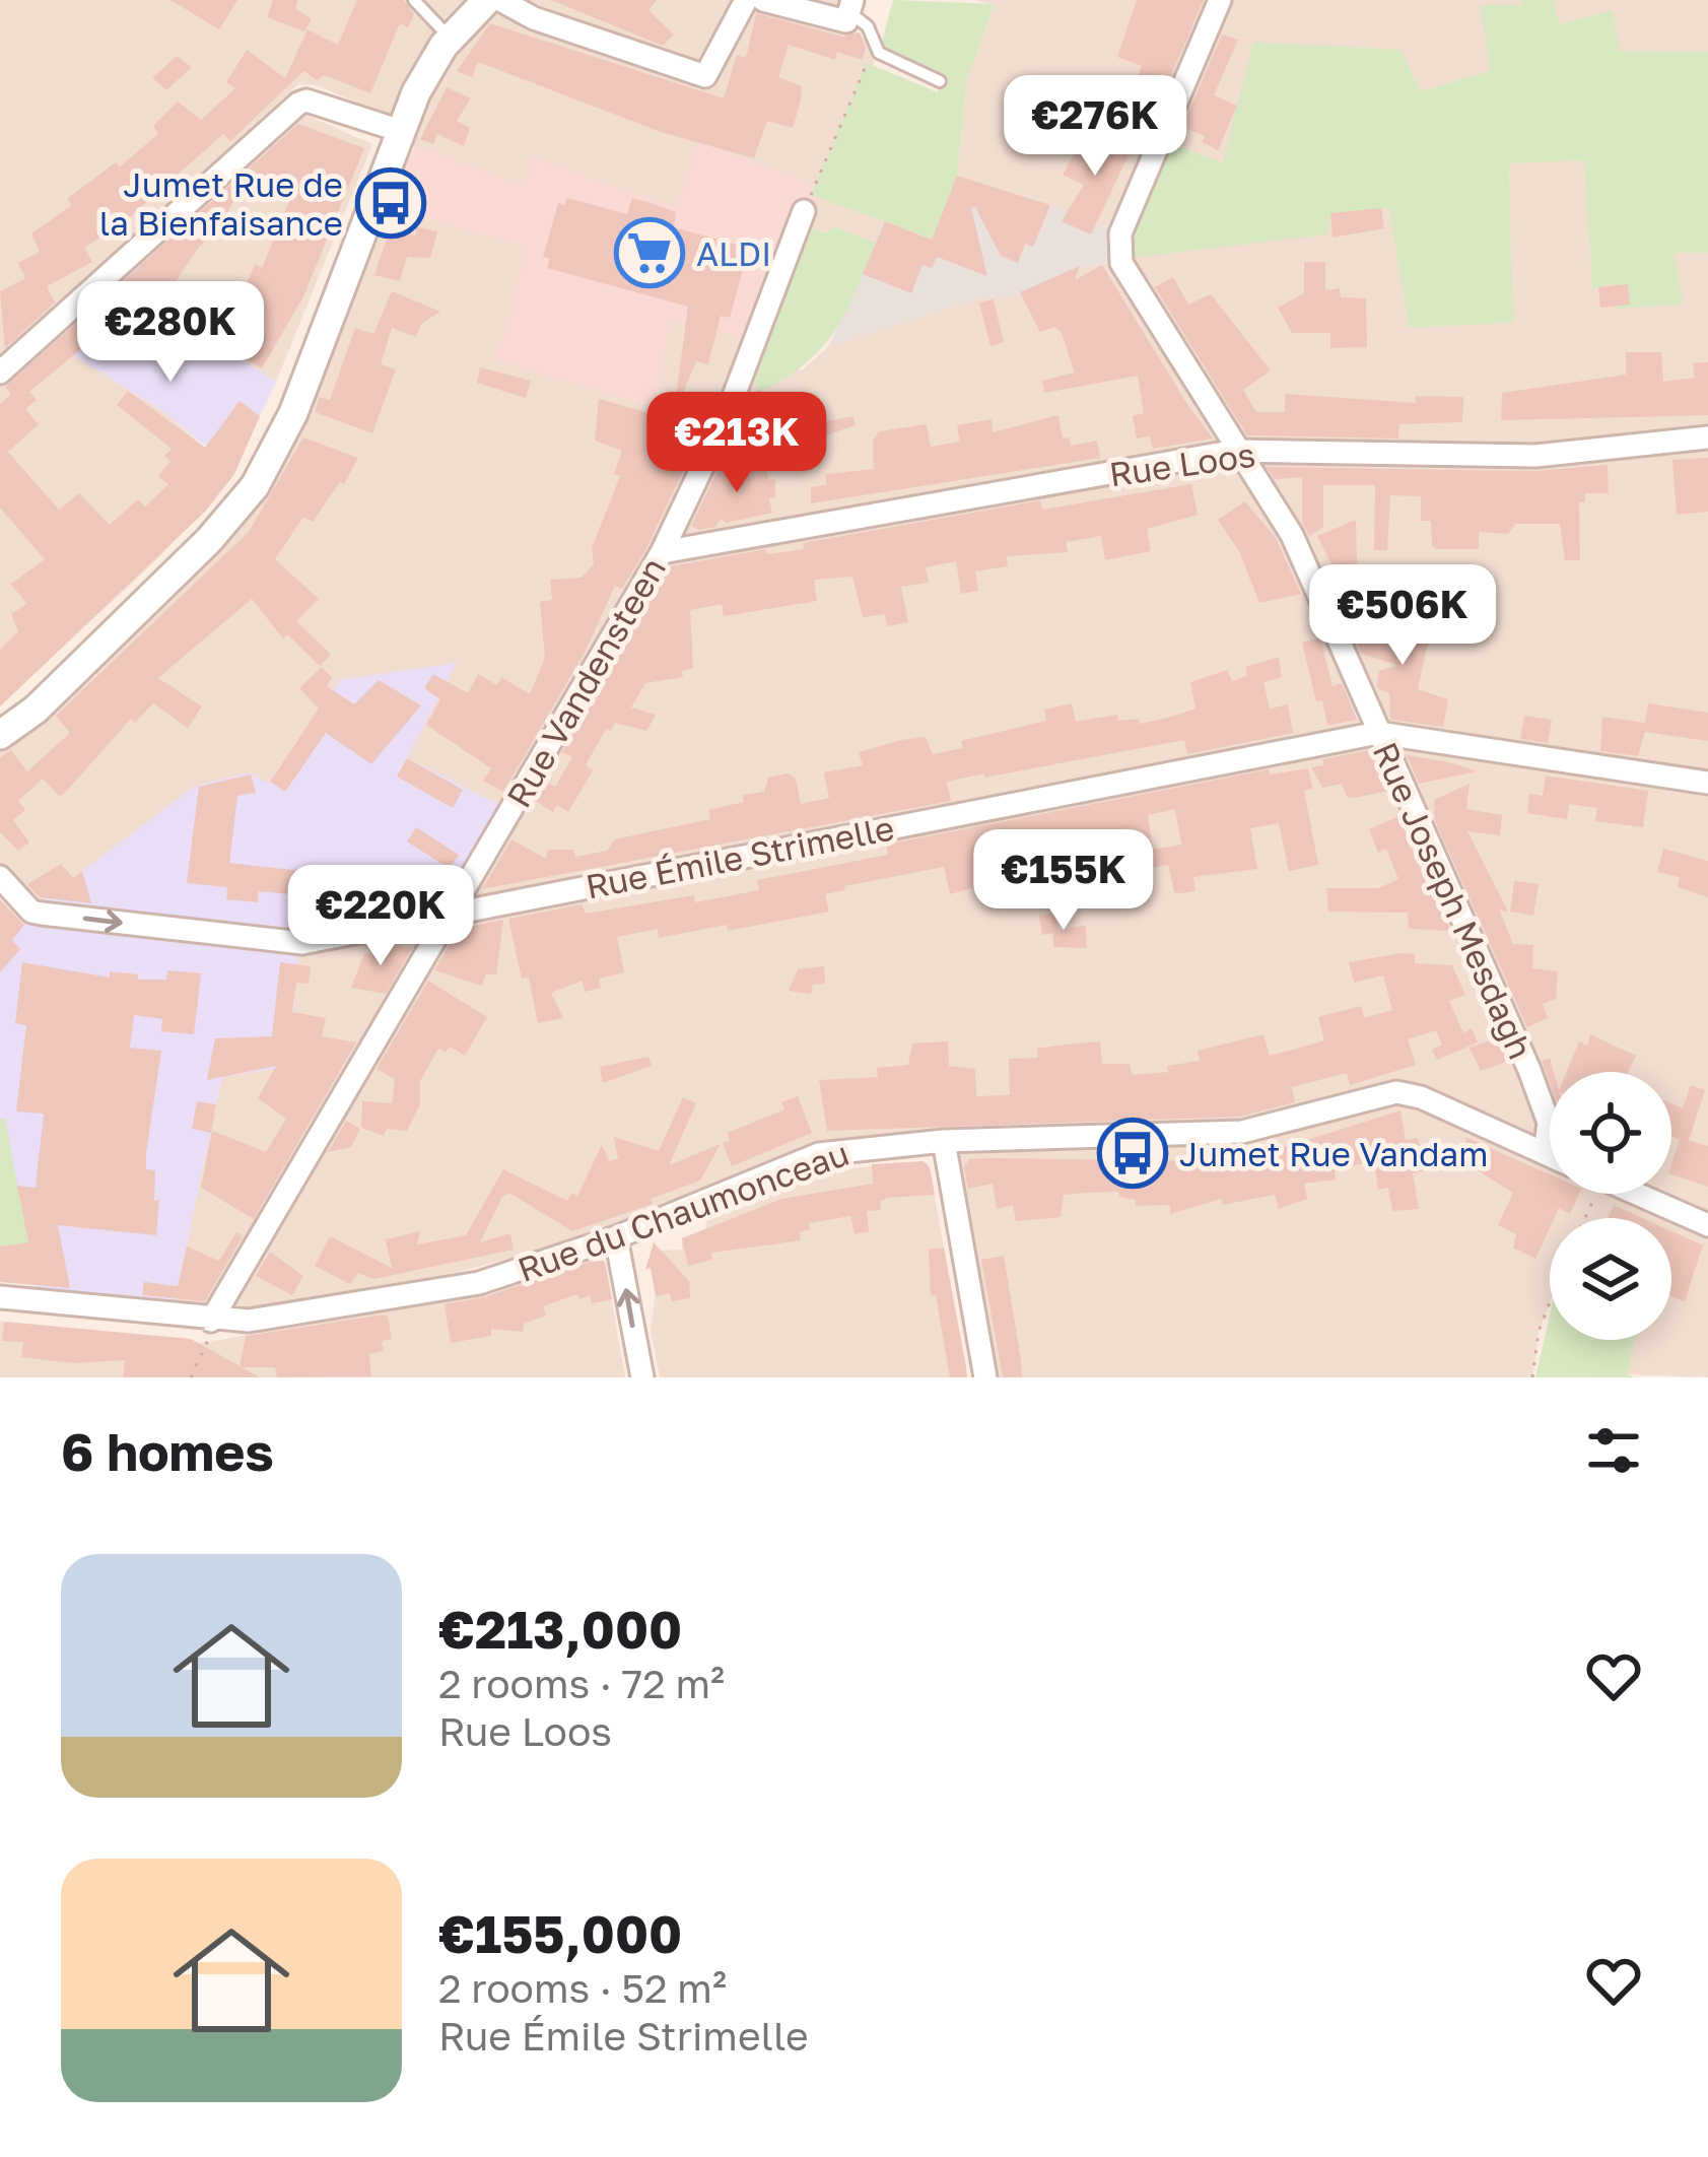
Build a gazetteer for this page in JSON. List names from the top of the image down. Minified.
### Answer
{"streets":{"street":["Rue Loos","Rue Vandensteen","Rue Émile Strimelle","Rue Joseph Mesdagh","Rue du Chaumonceau"]},"crossings":[["Rue Loos","Rue Vandensteen"],["Rue Loos","Rue Joseph Mesdagh"],["Rue Vandensteen","Rue Émile Strimelle"],["Rue Vandensteen","Rue du Chaumonceau"],["Rue Émile Strimelle","Rue Joseph Mesdagh"],["Rue Joseph Mesdagh","Rue du Chaumonceau"]],"places":{"bus stop":["Jumet Rue de la Bienfaisance","Jumet Rue Vandam"],"supermarket":["ALDI"]},"page":{"price":["€276K","€280K","€213K","€506K","€155K","€220K"],"heading":"6 homes","list":[{"name":"€213,000","note":"2 rooms · 72 m² · Rue Loos"},{"name":"€155,000","note":"2 rooms · 52 m² · Rue Émile Strimelle"}]}}
